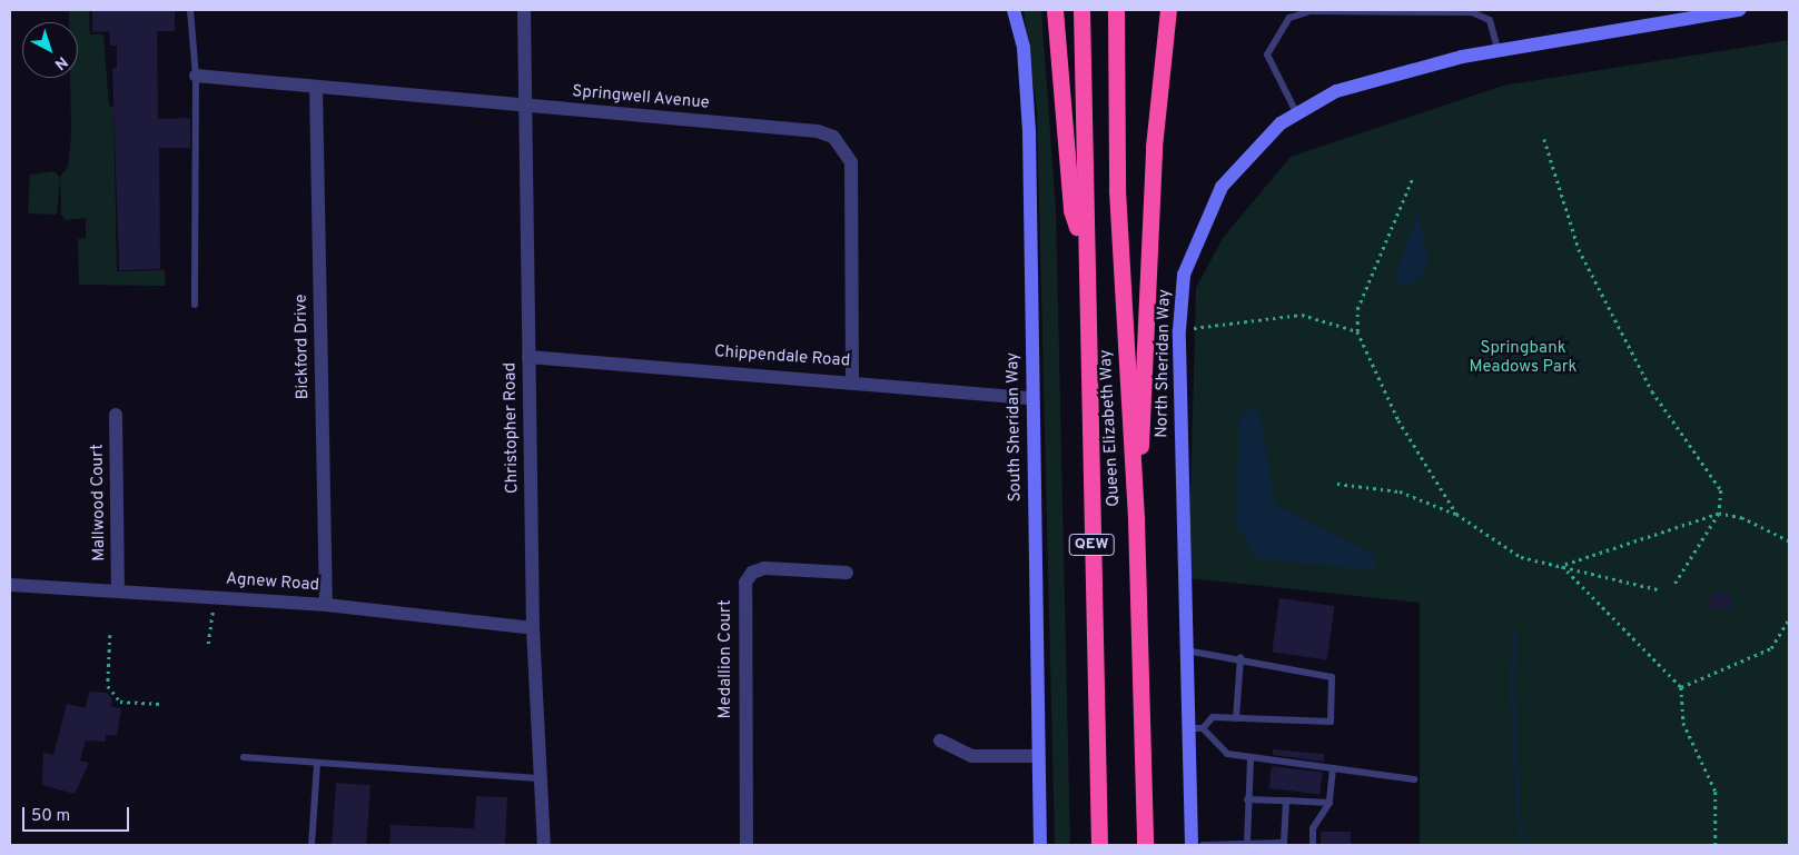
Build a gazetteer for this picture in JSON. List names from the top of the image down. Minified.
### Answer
{"streets":{"highway":["Queen Elizabeth Way","QEW"],"street":["Springwell Avenue","Bickford Drive","Chippendale Road","North Sheridan Way","South Sheridan Way","Christopher Road","Mallwood Court","Agnew Road","Medallion Court"]},"crossings":[["Springwell Avenue","Bickford Drive"],["Springwell Avenue","Chippendale Road"],["Springwell Avenue","Christopher Road"],["Bickford Drive","Agnew Road"],["Chippendale Road","South Sheridan Way"],["Chippendale Road","Christopher Road"],["Christopher Road","Agnew Road"],["Mallwood Court","Agnew Road"]],"parks":["Springbank Meadows Park"],"scale_bar":"50 m","north":"bottom right"}
